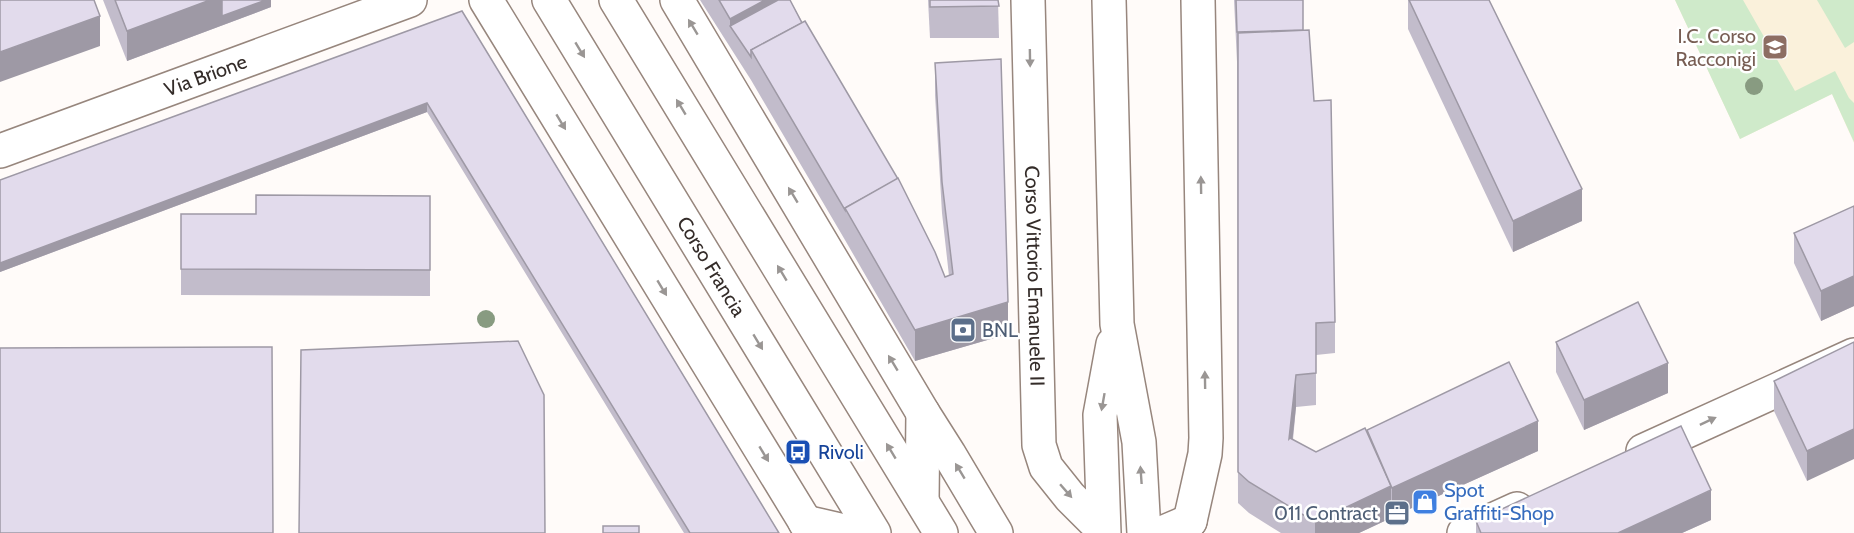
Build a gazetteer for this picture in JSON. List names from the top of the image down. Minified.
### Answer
{"streets":{"street":["Via Brione","Corso Francia","Corso Vittorio Emanuele II"]},"places":{"school or university":["I.C. Corso Racconigi"],"bank":["BNL"],"bus stop":["Rivoli"],"shop":["Spot Graffiti-Shop"],"office":["011 Contract"]}}
